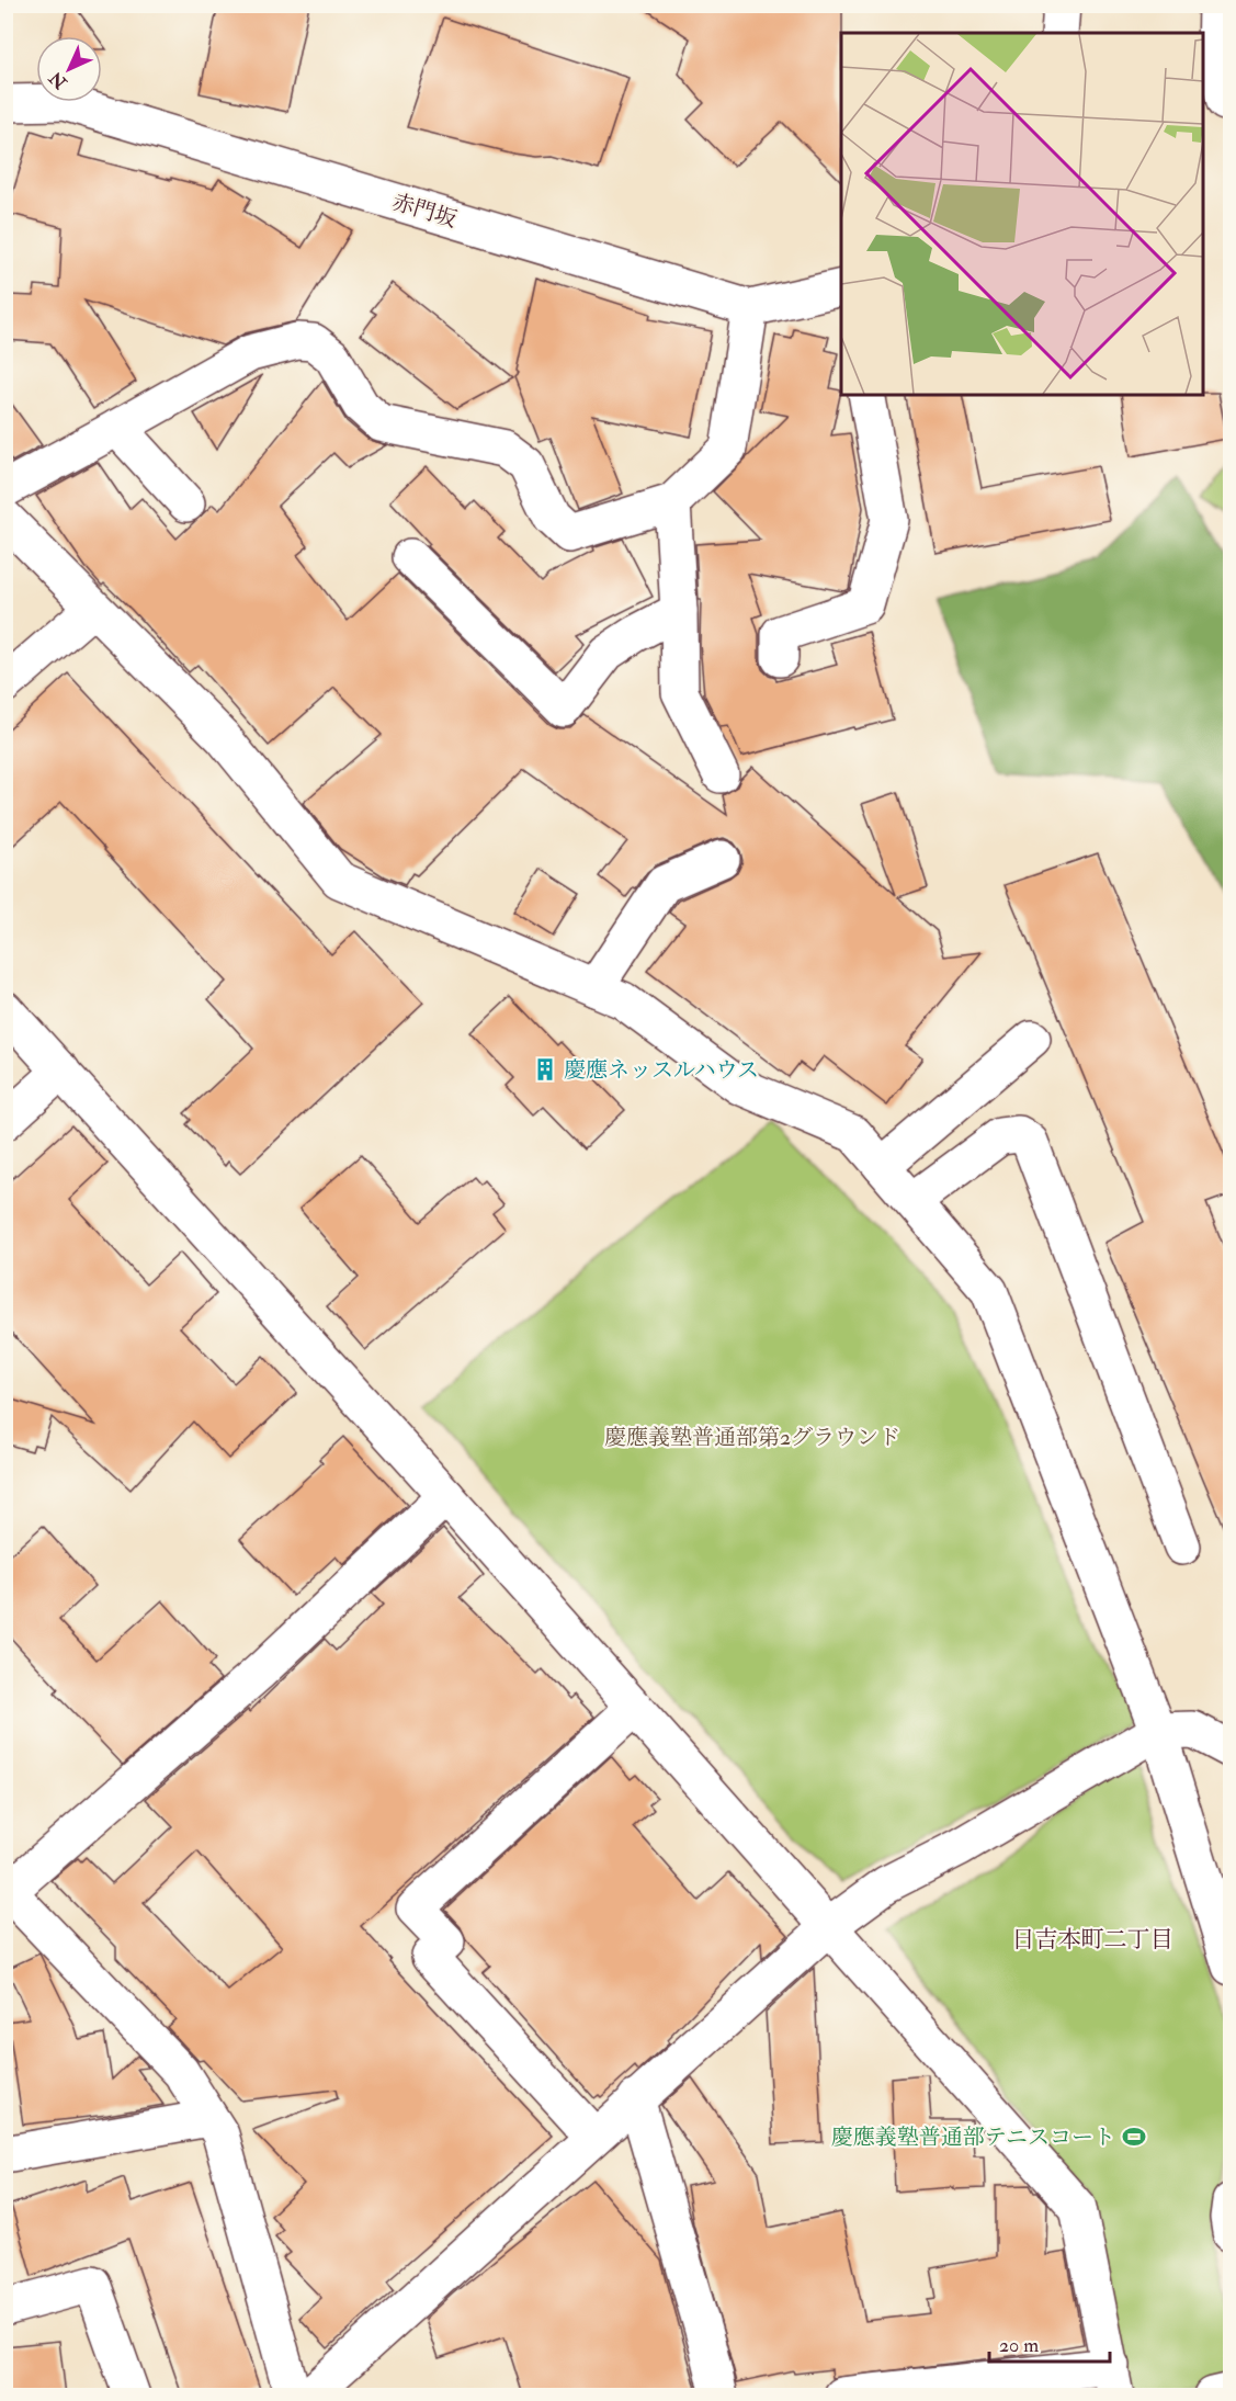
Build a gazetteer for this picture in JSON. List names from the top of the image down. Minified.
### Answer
{"streets":{"street":["赤門坂"]},"districts":["日吉本町二丁目"],"parks":["慶應義塾普通部第2グラウンド"],"places":{"building":["慶應ネッスルハウス"],"sports":["慶應義塾普通部テニスコート"]},"scale_bar":"20 m","north":"bottom left"}
